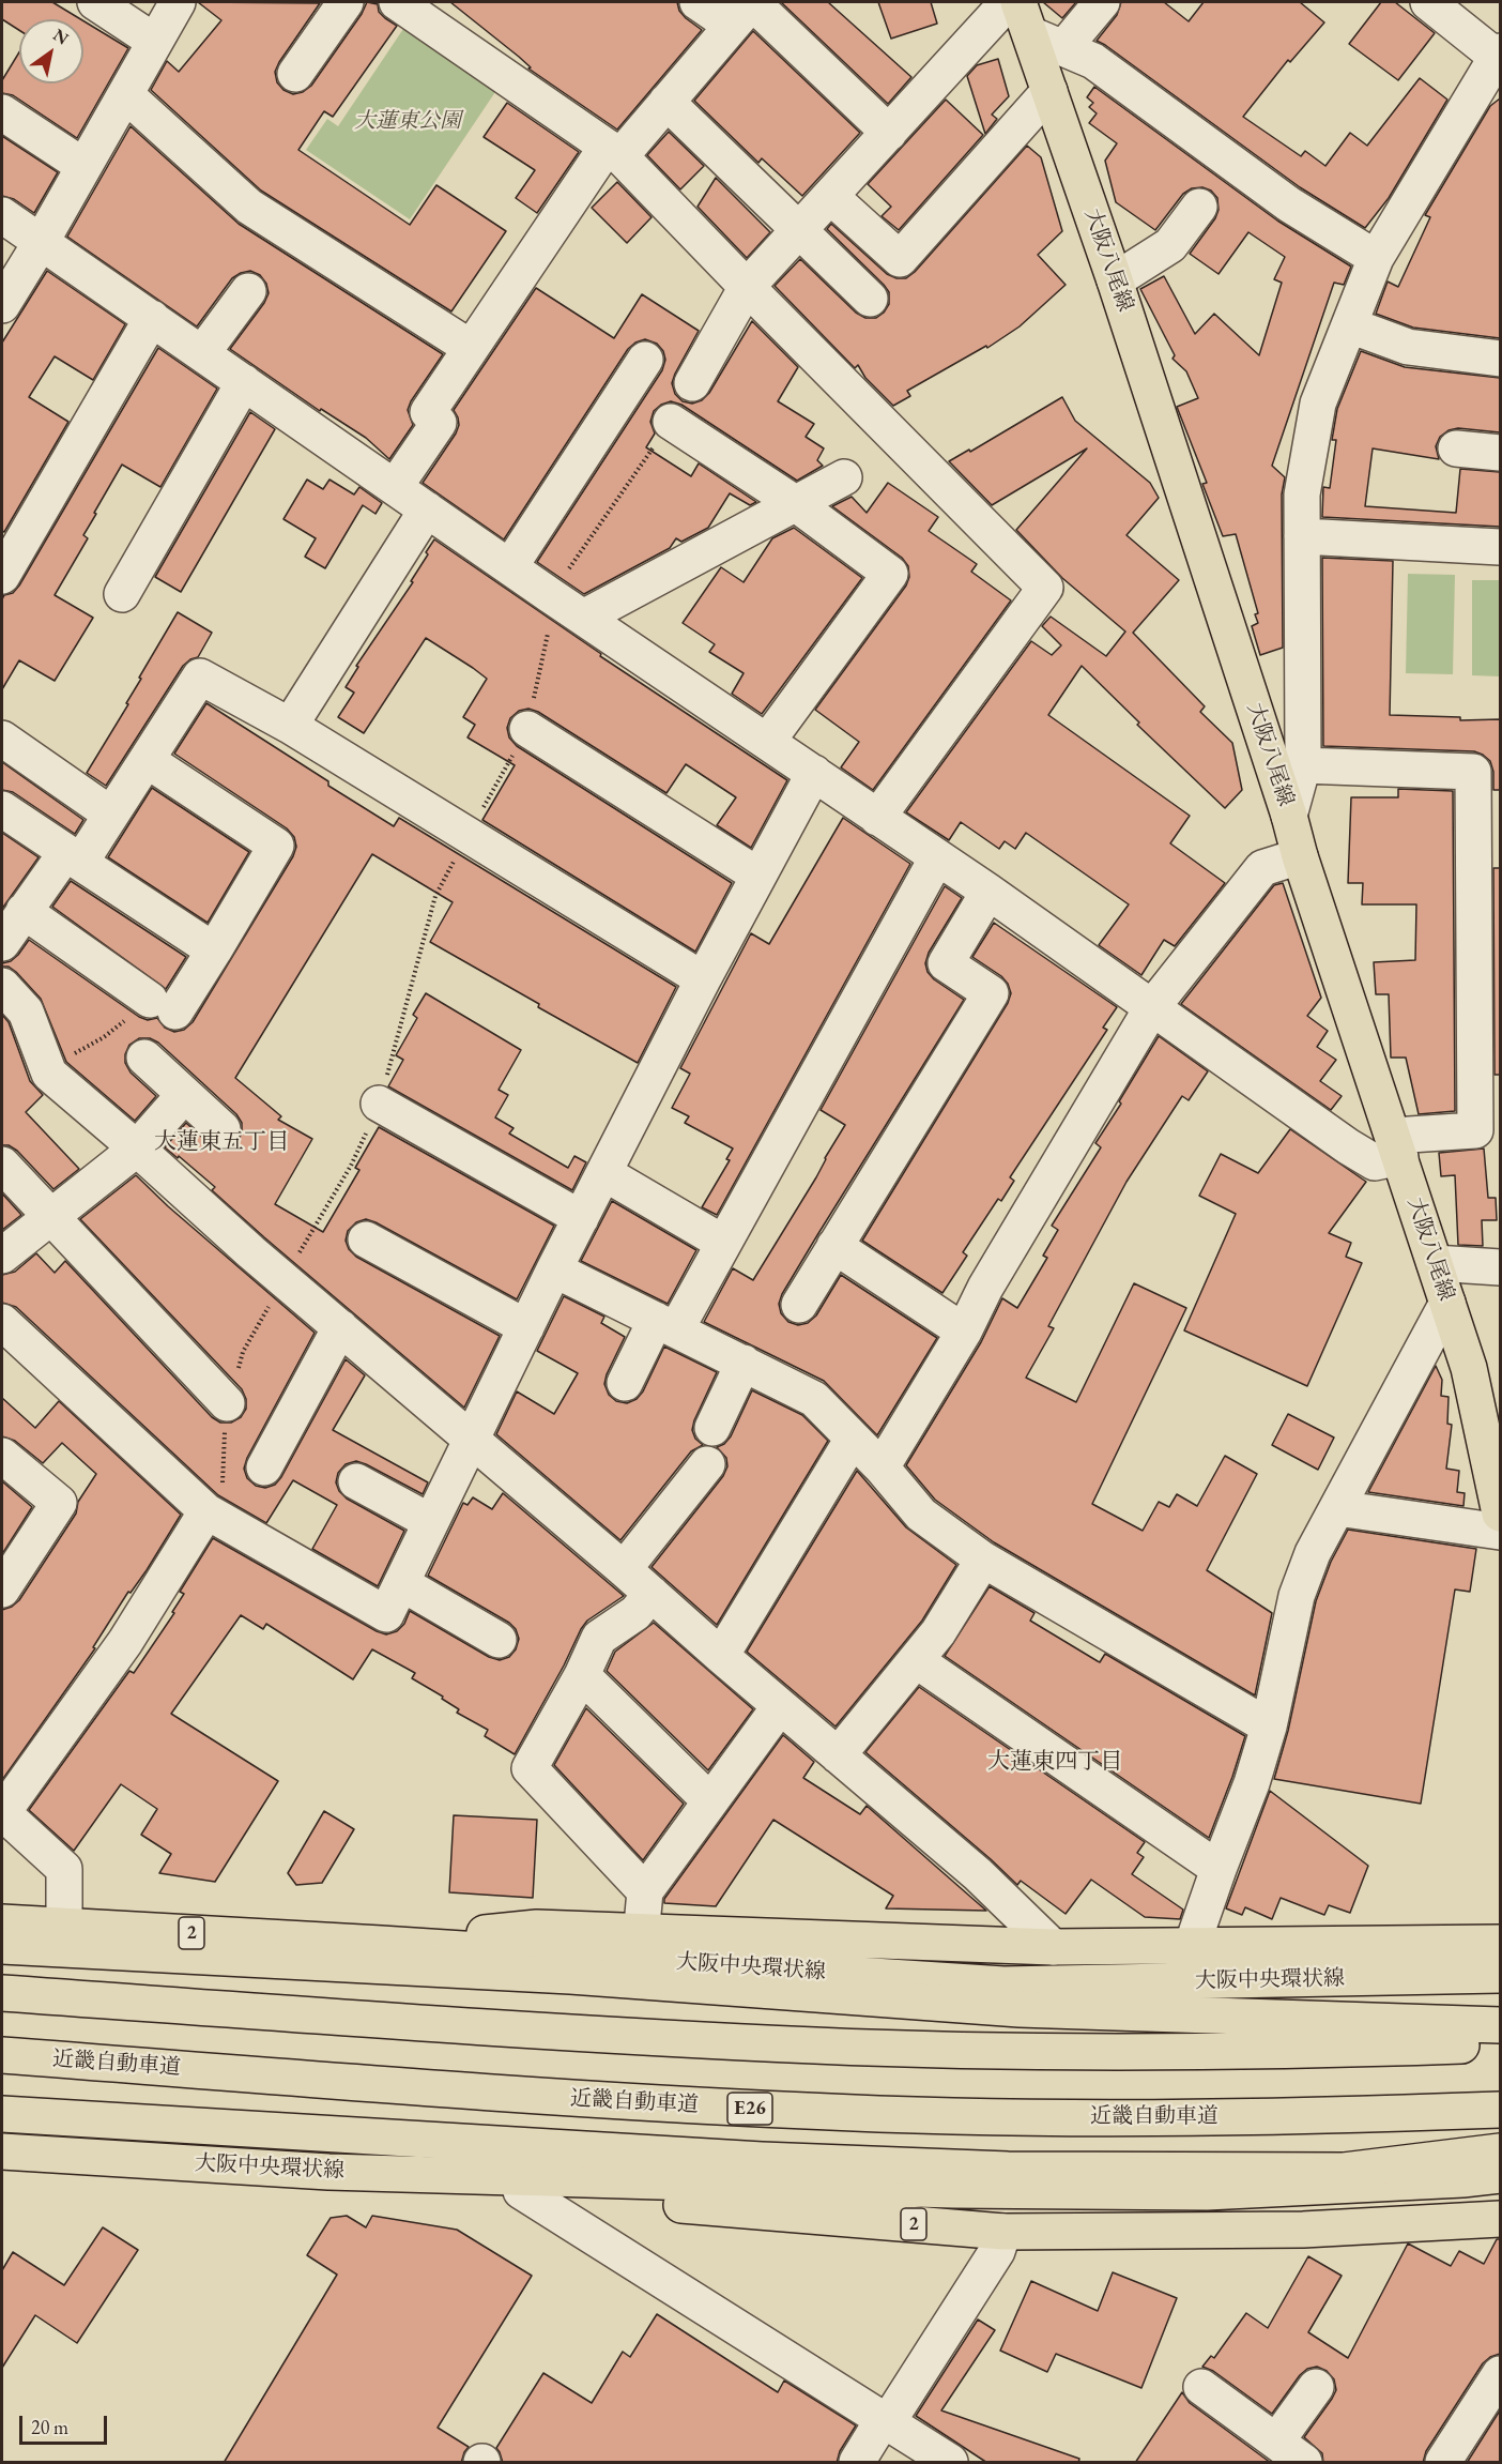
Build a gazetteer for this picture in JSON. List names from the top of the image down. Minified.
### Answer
{"streets":{"main road":["大阪八尾線","2","大阪中央環状線","近畿自動車道","E26"]},"crossings":[["2","大阪中央環状線"]],"districts":["大蓮東五丁目","大蓮東四丁目"],"parks":["大蓮東公園"],"scale_bar":"20 m","north":"top right"}
